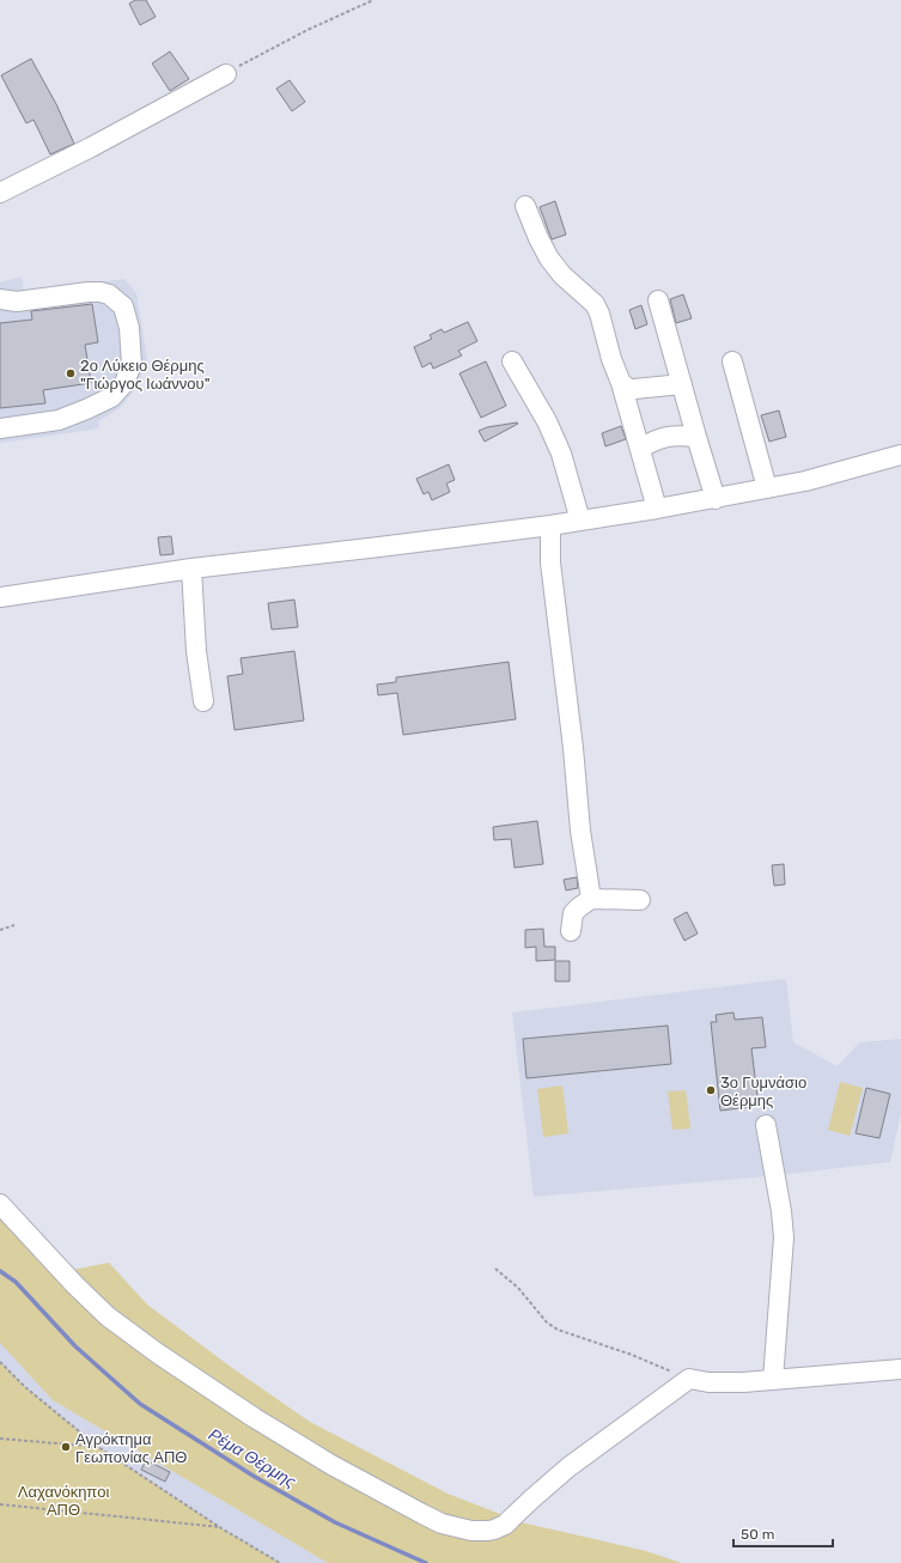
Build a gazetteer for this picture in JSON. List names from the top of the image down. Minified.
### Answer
{"water":["Ρέμα Θέρμης"],"parks":["Λαχανόκηποι ΑΠΘ"],"places":["2ο Λύκειο Θέρμης \"Γιώργος Ιωάννου\"","3ο Γυμνάσιο Θέρμης","Αγρόκτημα Γεωπονίας ΑΠΘ"],"scale_bar":"50 m"}
